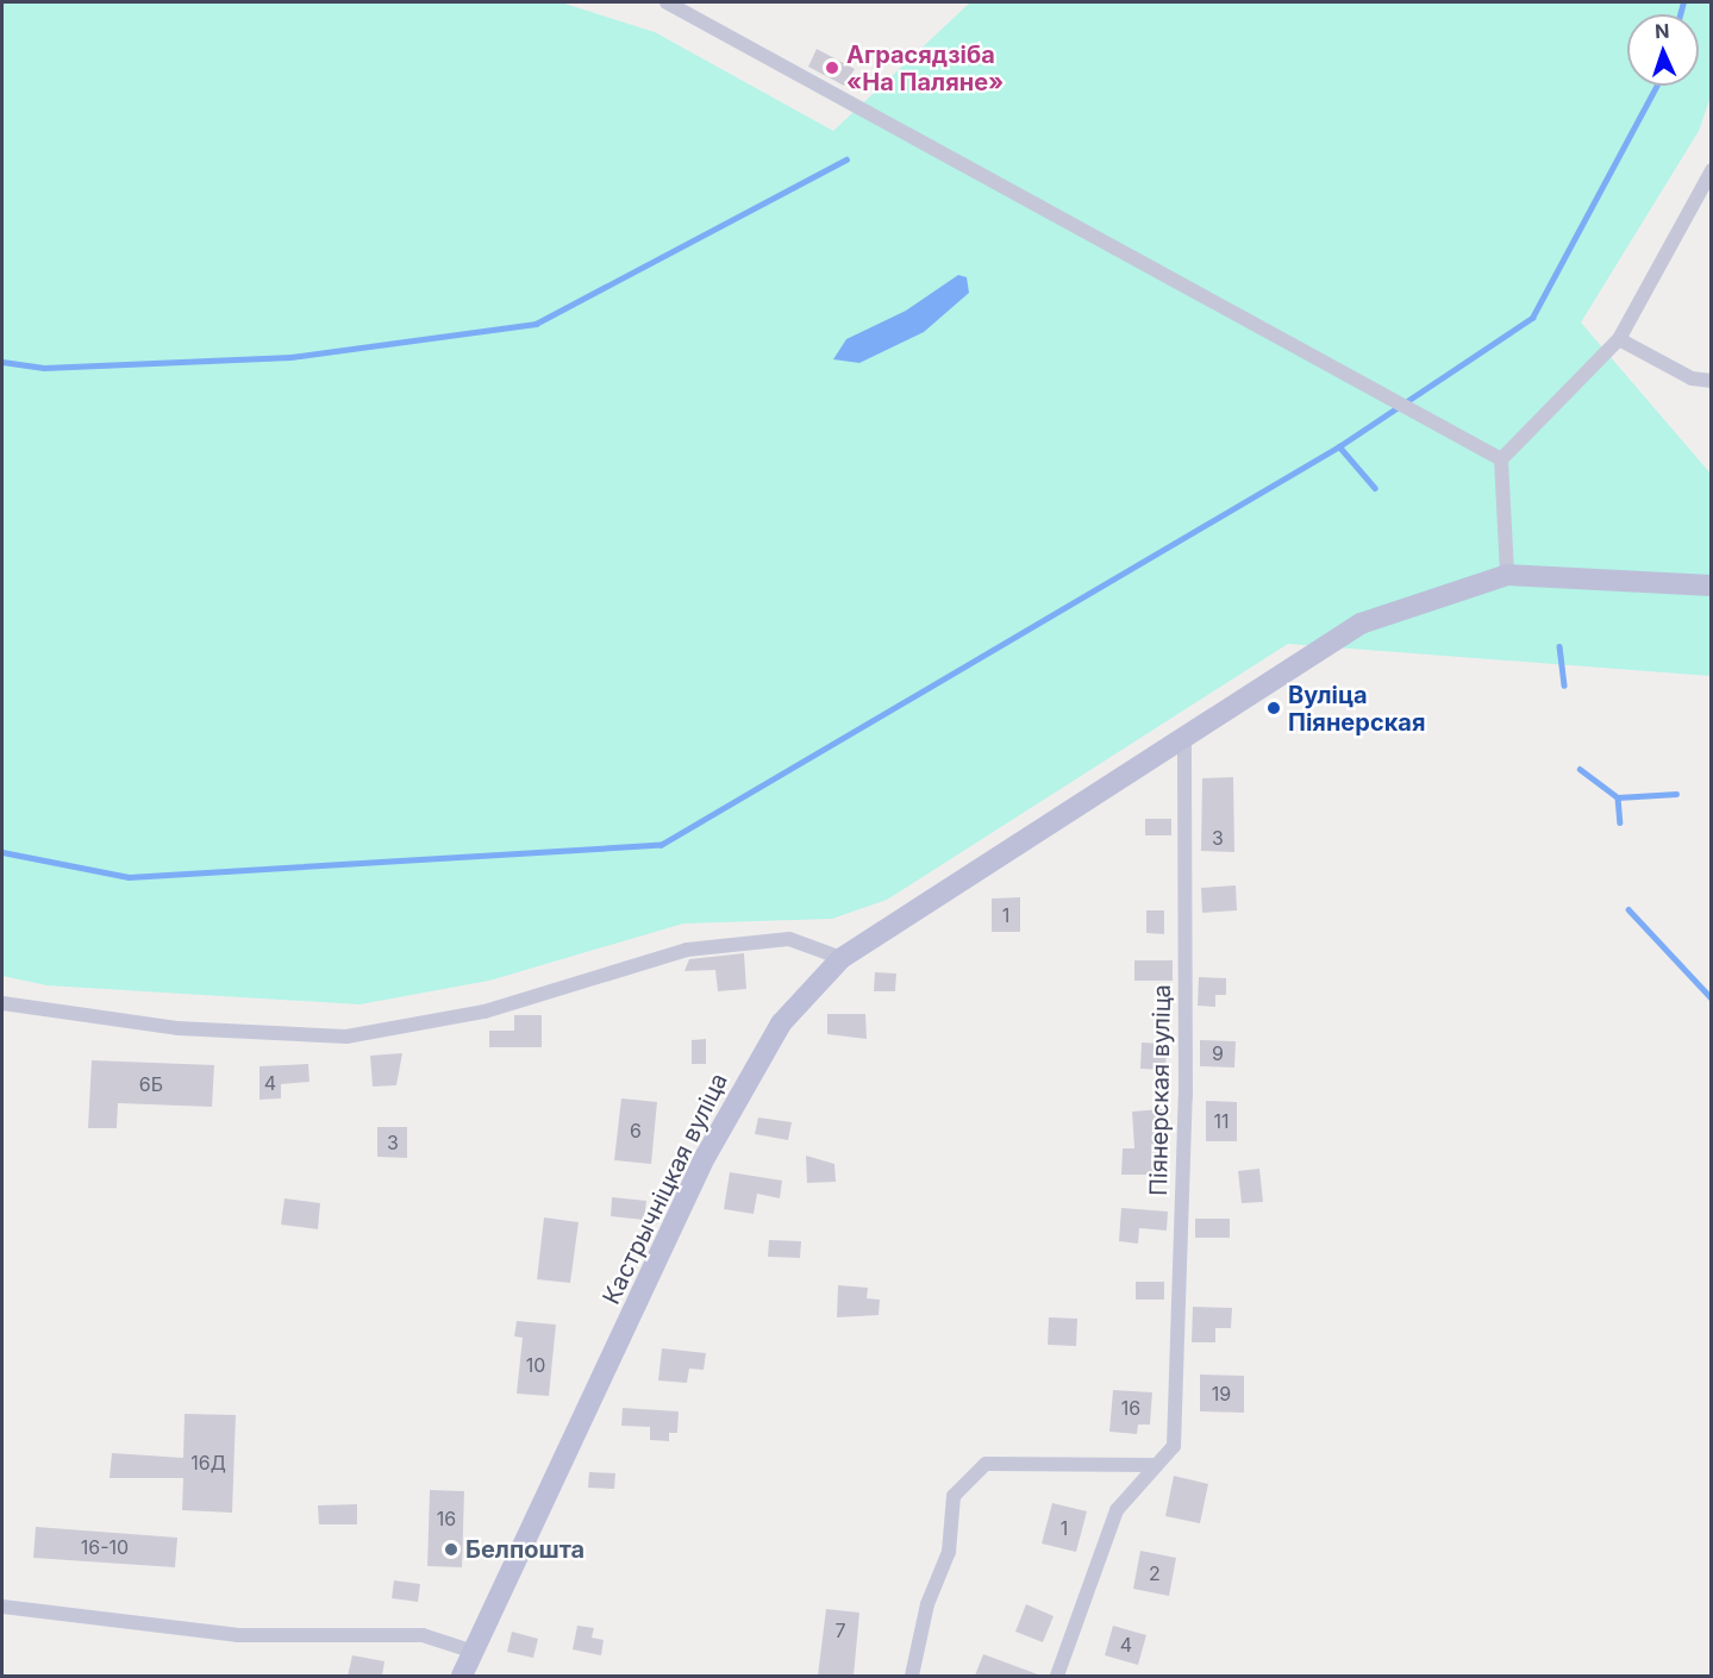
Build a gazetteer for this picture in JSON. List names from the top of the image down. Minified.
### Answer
{"streets":{"street":["Піянерская вуліца","Кастрычніцкая вуліца"]},"crossings":[["Піянерская вуліца","Кастрычніцкая вуліца"]],"places":["Аграсядзіба «На Паляне»","Вуліца Піянерская","Белпошта"],"house_numbers":["3","1","9","4","6Б","11","6","3","10","19","16","16Д","16","1","16-10","2","7","4"],"north":"top"}
